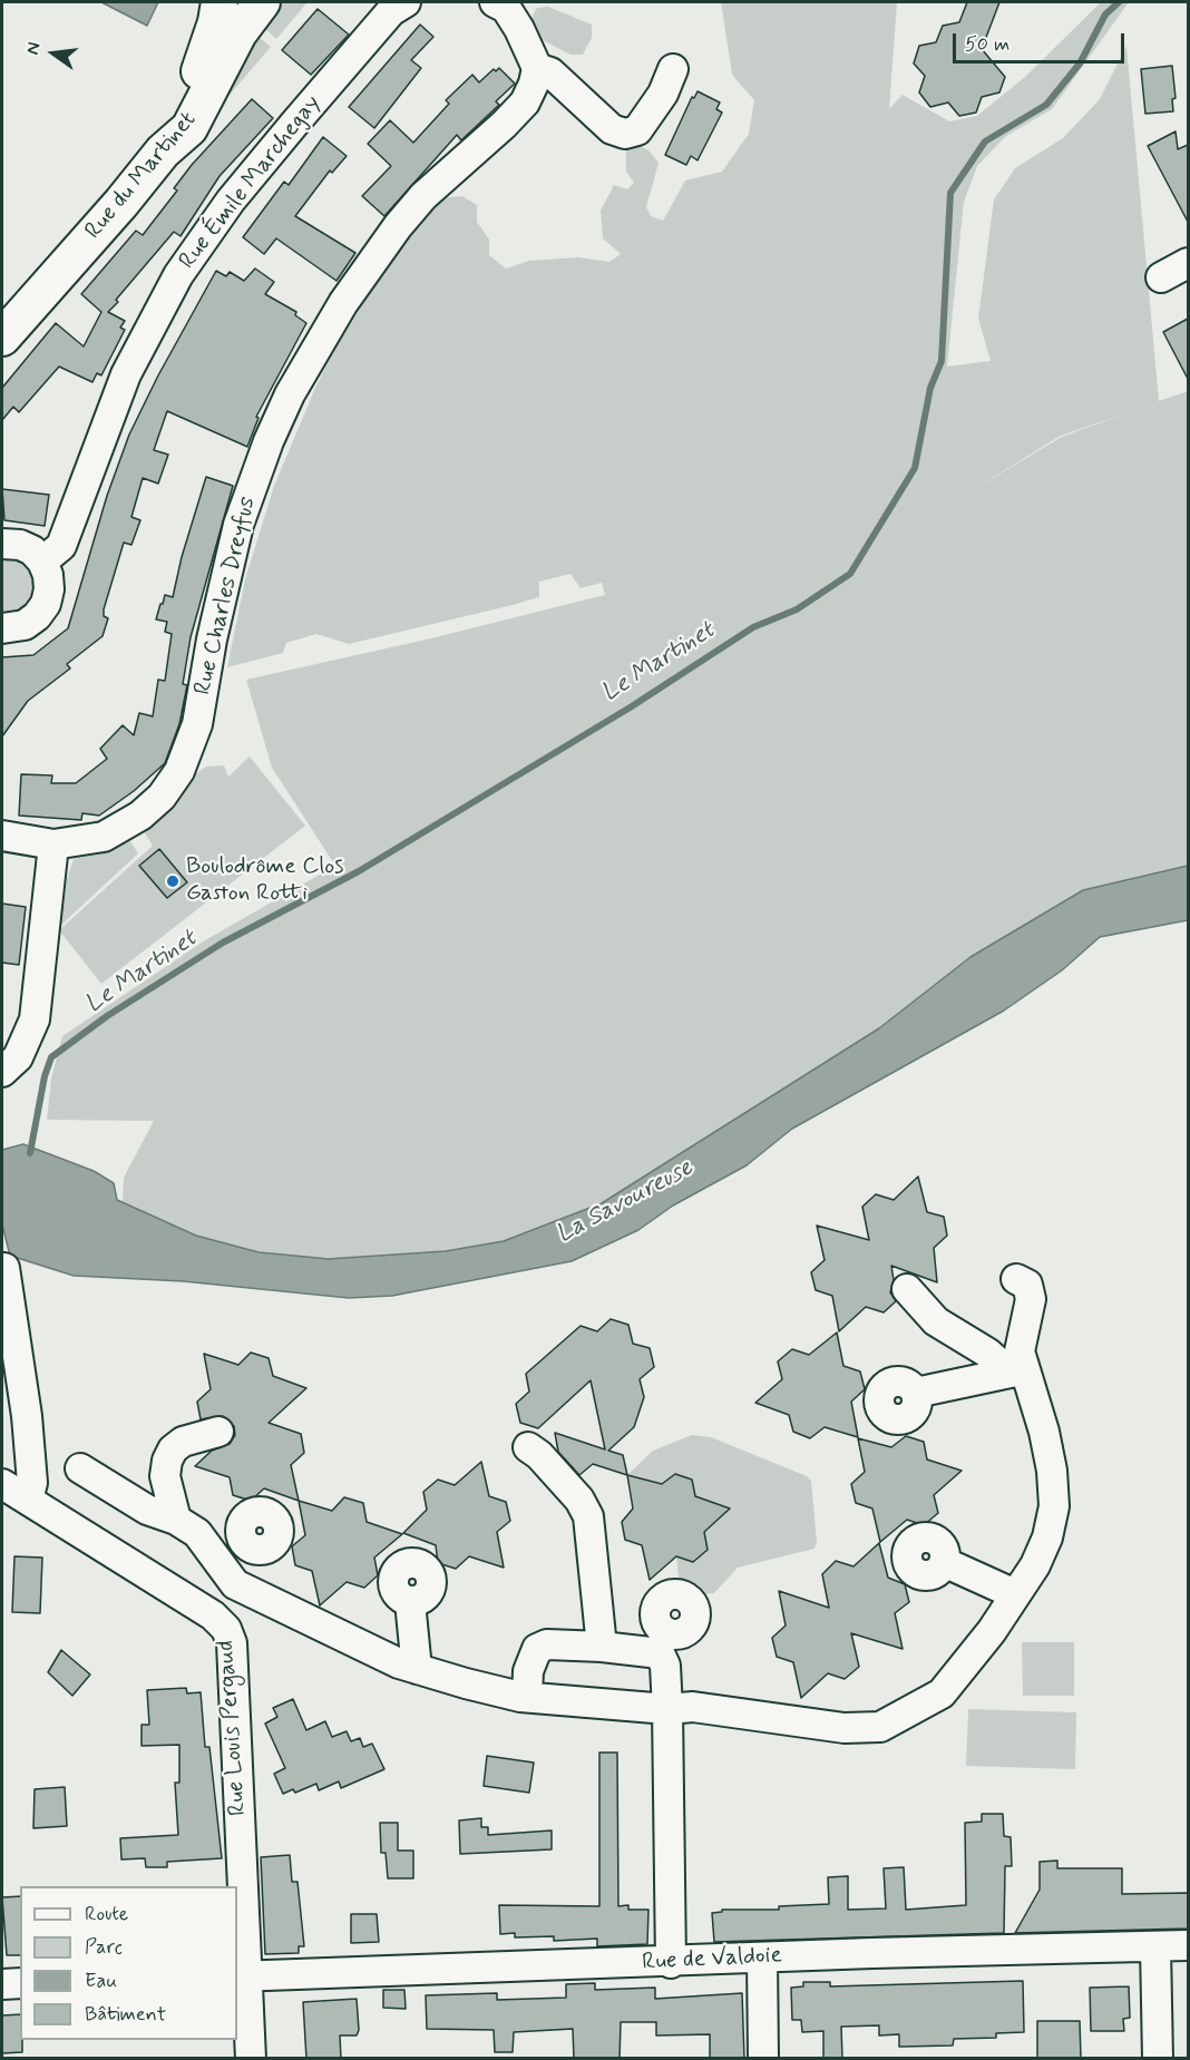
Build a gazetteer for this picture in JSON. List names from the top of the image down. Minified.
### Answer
{"streets":{"main road":["Rue du Martinet"],"street":["Rue Émile Marchegay","Rue Charles Dreyfus","Rue Louis Pergaud","Rue de Valdoie"]},"crossings":[["Rue Louis Pergaud","Rue de Valdoie"]],"water":["Le Martinet","La Savoureuse"],"places":["Boulodrôme Clos Gaston Rotti"],"legend":["Route","Parc","Eau","Bâtiment"],"scale_bar":"50 m","north":"left"}
